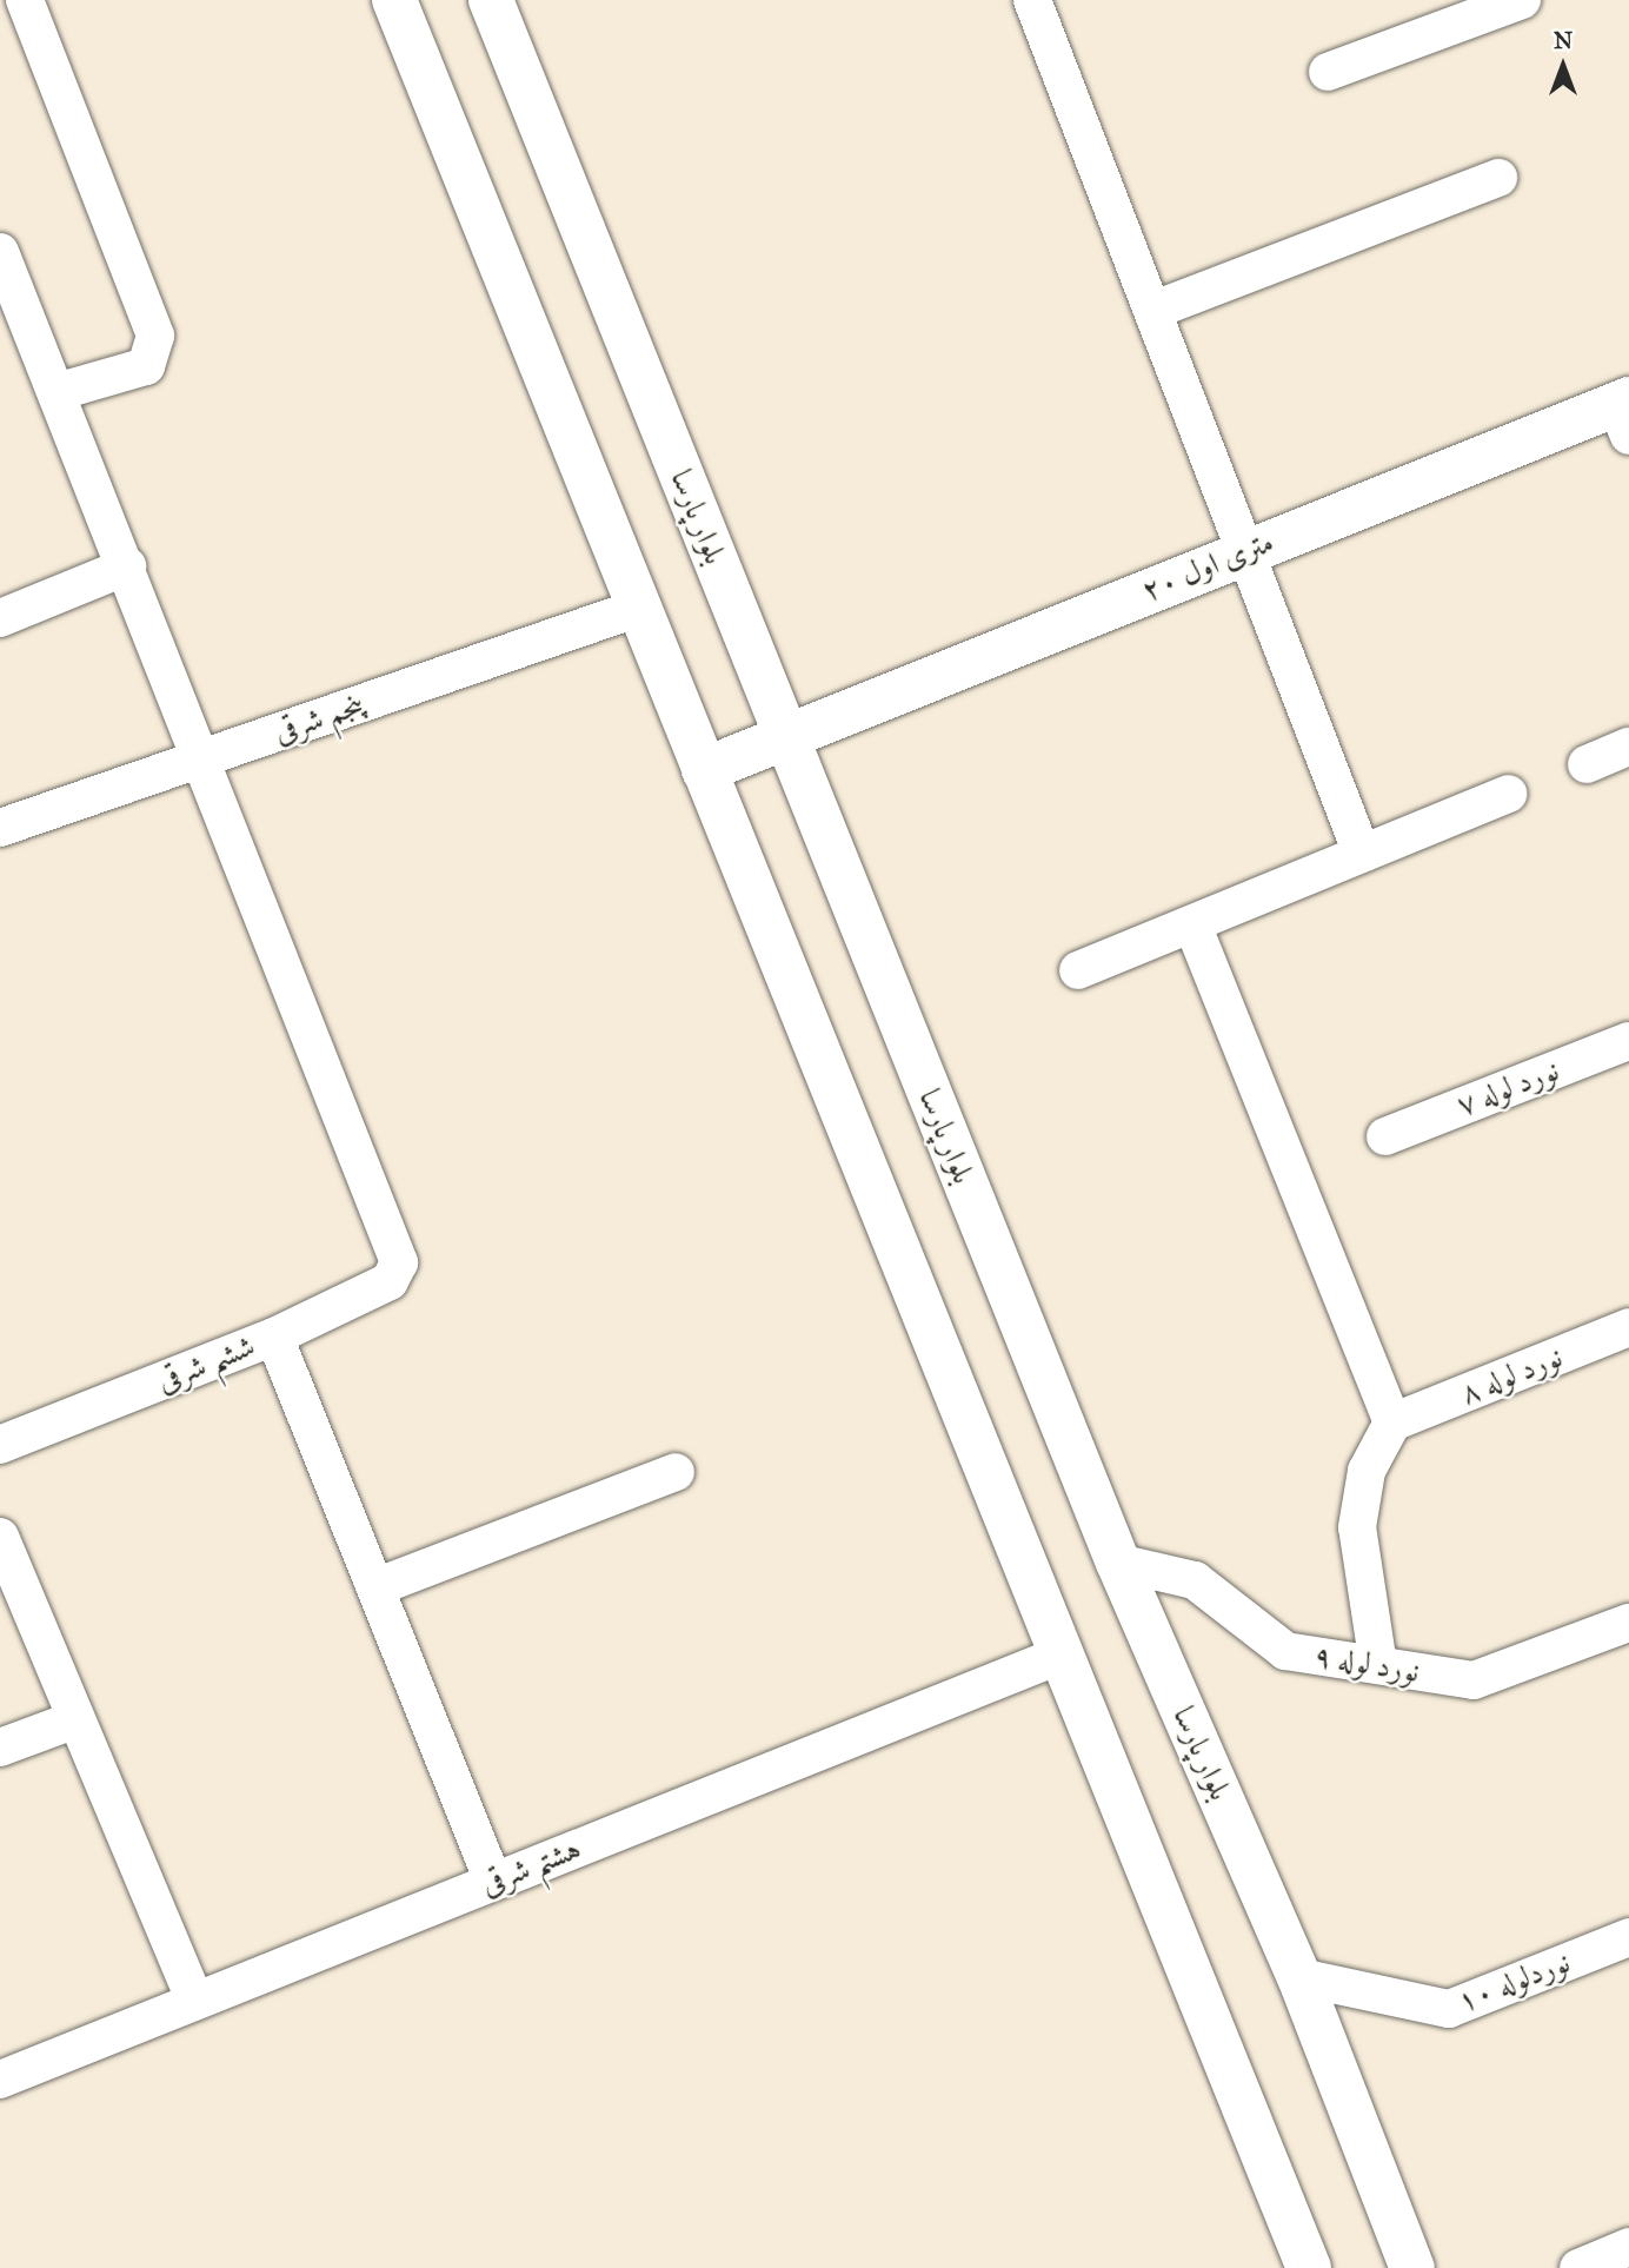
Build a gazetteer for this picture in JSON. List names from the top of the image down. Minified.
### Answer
{"streets":{"street":["بلوار پارسا","۲۰ متری اول","پنجم شرقی","۷ نورد لوله","ششم شرقی","۸ نورد لوله","۹ نورد لوله","هشتم شرقی","۱۰ نوردلوله"]},"crossings":[["بلوار پارسا","۲۰ متری اول"],["بلوار پارسا","۹ نورد لوله"],["بلوار پارسا","۱۰ نوردلوله"],["پنجم شرقی","ششم شرقی"]],"north":"top"}
